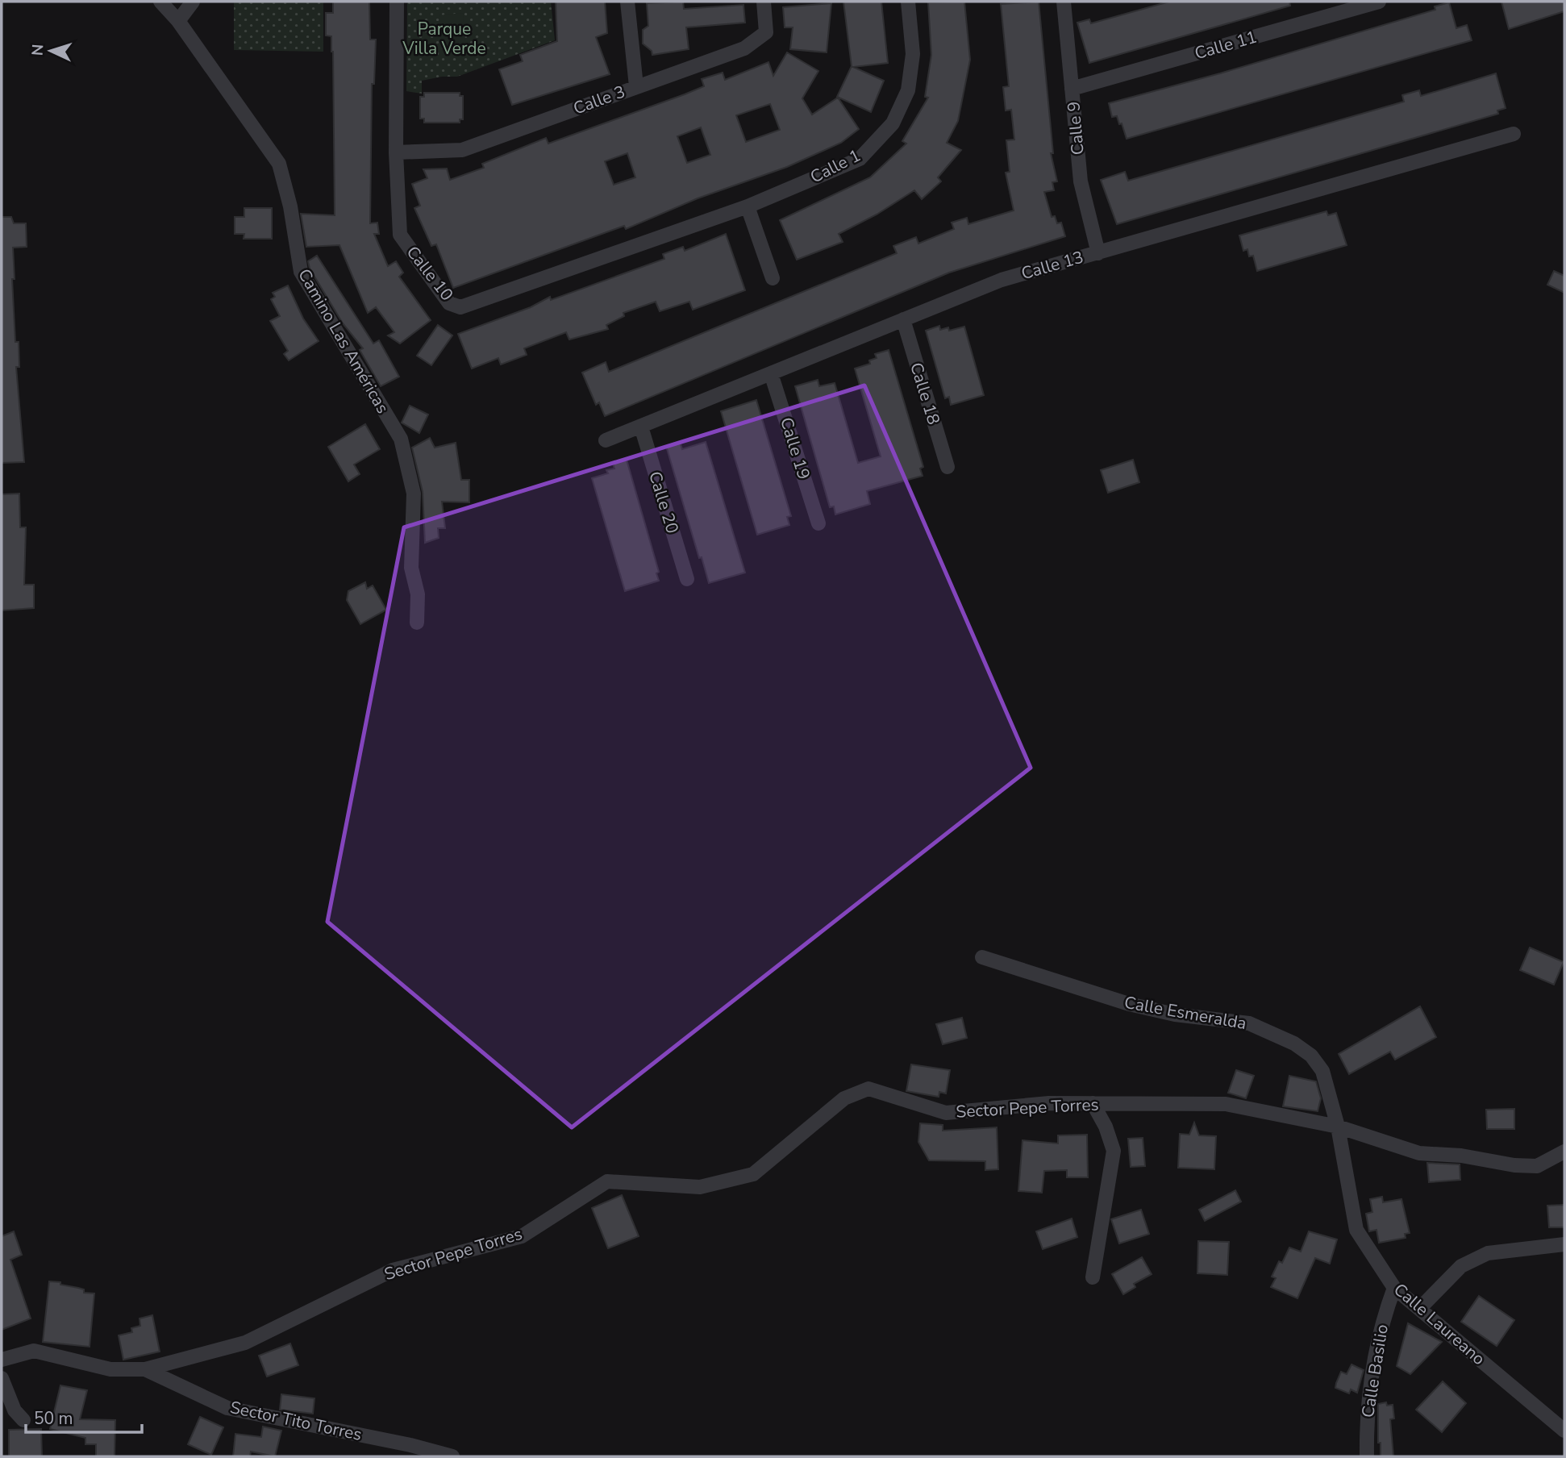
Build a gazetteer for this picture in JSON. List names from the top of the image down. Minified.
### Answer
{"streets":{"street":["Calle 11","Calle 3","Calle 9","Calle 1","Calle 13","Calle 10","Camino Las Américas","Calle 18","Calle 19","Calle 20","Calle Esmeralda","Sector Pepe Torres","Calle Laureano","Calle Basilio","Sector Tito Torres"]},"crossings":[["Calle 11","Calle 9"],["Calle 3","Calle 10"],["Calle 9","Calle 13"],["Calle 1","Calle 10"],["Calle 13","Calle 18"],["Calle 13","Calle 19"],["Calle 13","Calle 20"],["Calle Esmeralda","Sector Pepe Torres"],["Calle Esmeralda","Calle Laureano"],["Sector Pepe Torres","Calle Laureano"],["Sector Pepe Torres","Sector Tito Torres"],["Calle Laureano","Calle Basilio"]],"parks":["Parque Villa Verde"],"scale_bar":"50 m","north":"left"}
